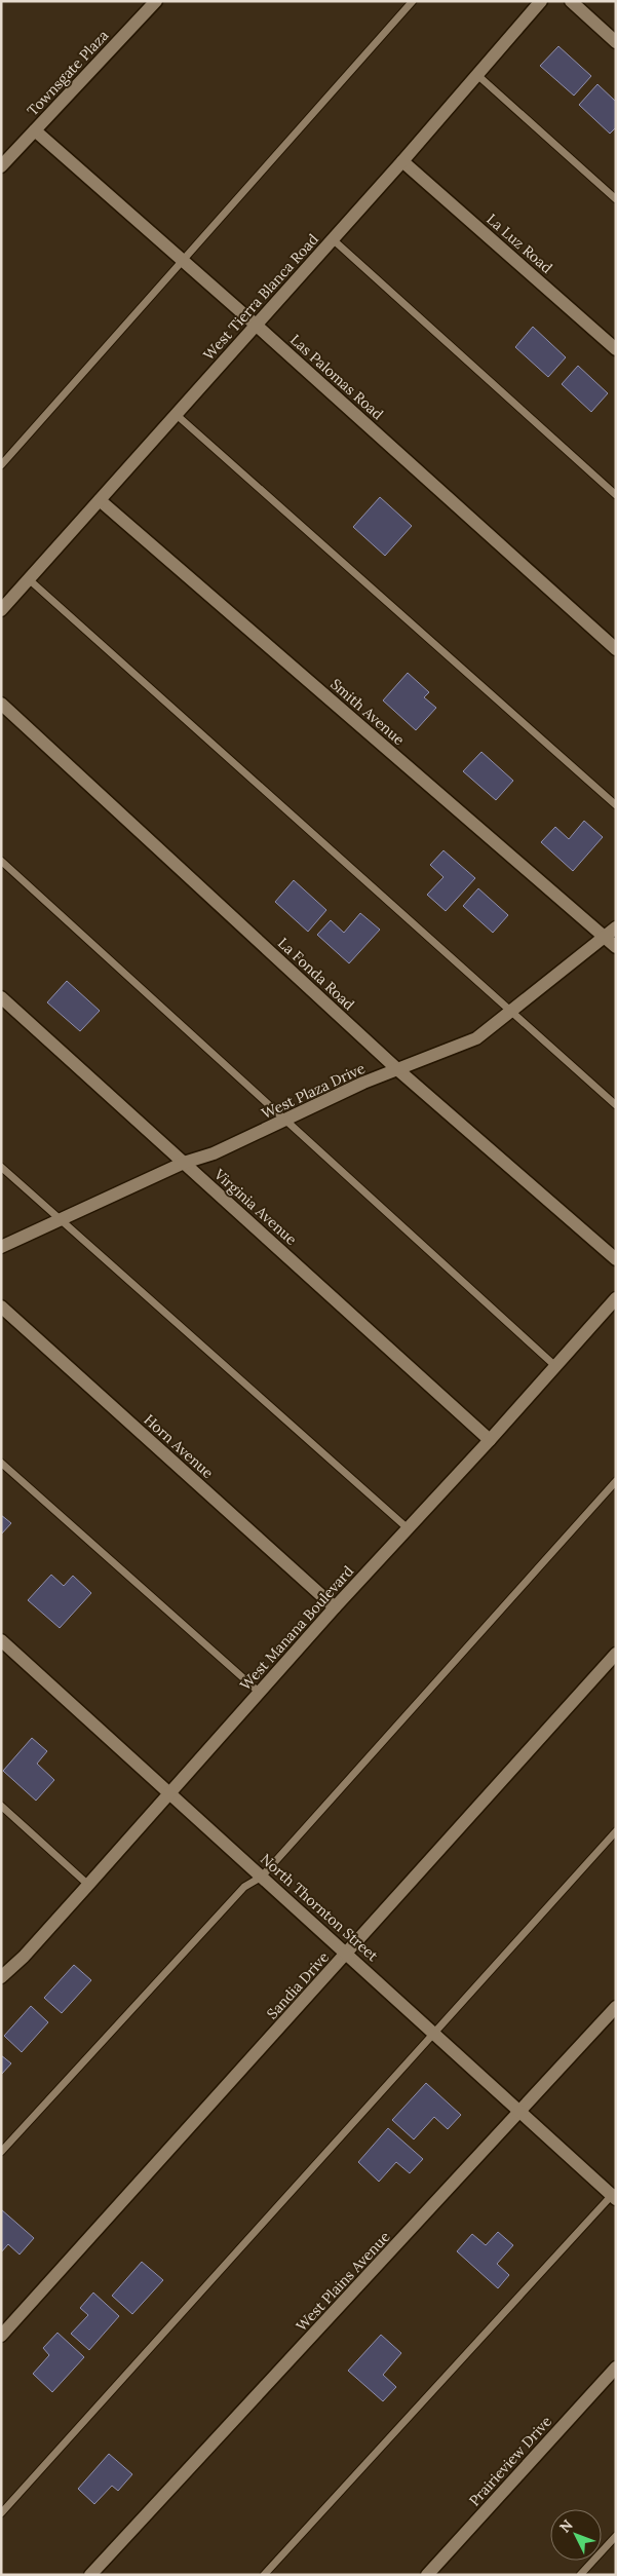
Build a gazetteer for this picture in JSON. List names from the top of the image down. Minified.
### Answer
{"streets":{"street":["Townsgate Plaza","La Luz Road","West Tierra Blanca Road","Las Palomas Road","Smith Avenue","La Fonda Road","West Plaza Drive","Virginia Avenue","Horn Avenue","West Manana Boulevard","North Thornton Street","Sandia Drive","West Plains Avenue","Prairieview Drive"]},"crossings":[["Townsgate Plaza","Las Palomas Road"],["La Luz Road","West Tierra Blanca Road"],["West Tierra Blanca Road","Las Palomas Road"],["West Tierra Blanca Road","Smith Avenue"],["Smith Avenue","West Plaza Drive"],["La Fonda Road","West Plaza Drive"],["West Plaza Drive","Virginia Avenue"],["Virginia Avenue","West Manana Boulevard"],["Horn Avenue","West Manana Boulevard"],["West Manana Boulevard","North Thornton Street"],["North Thornton Street","Sandia Drive"],["North Thornton Street","West Plains Avenue"]],"north":"top left"}
